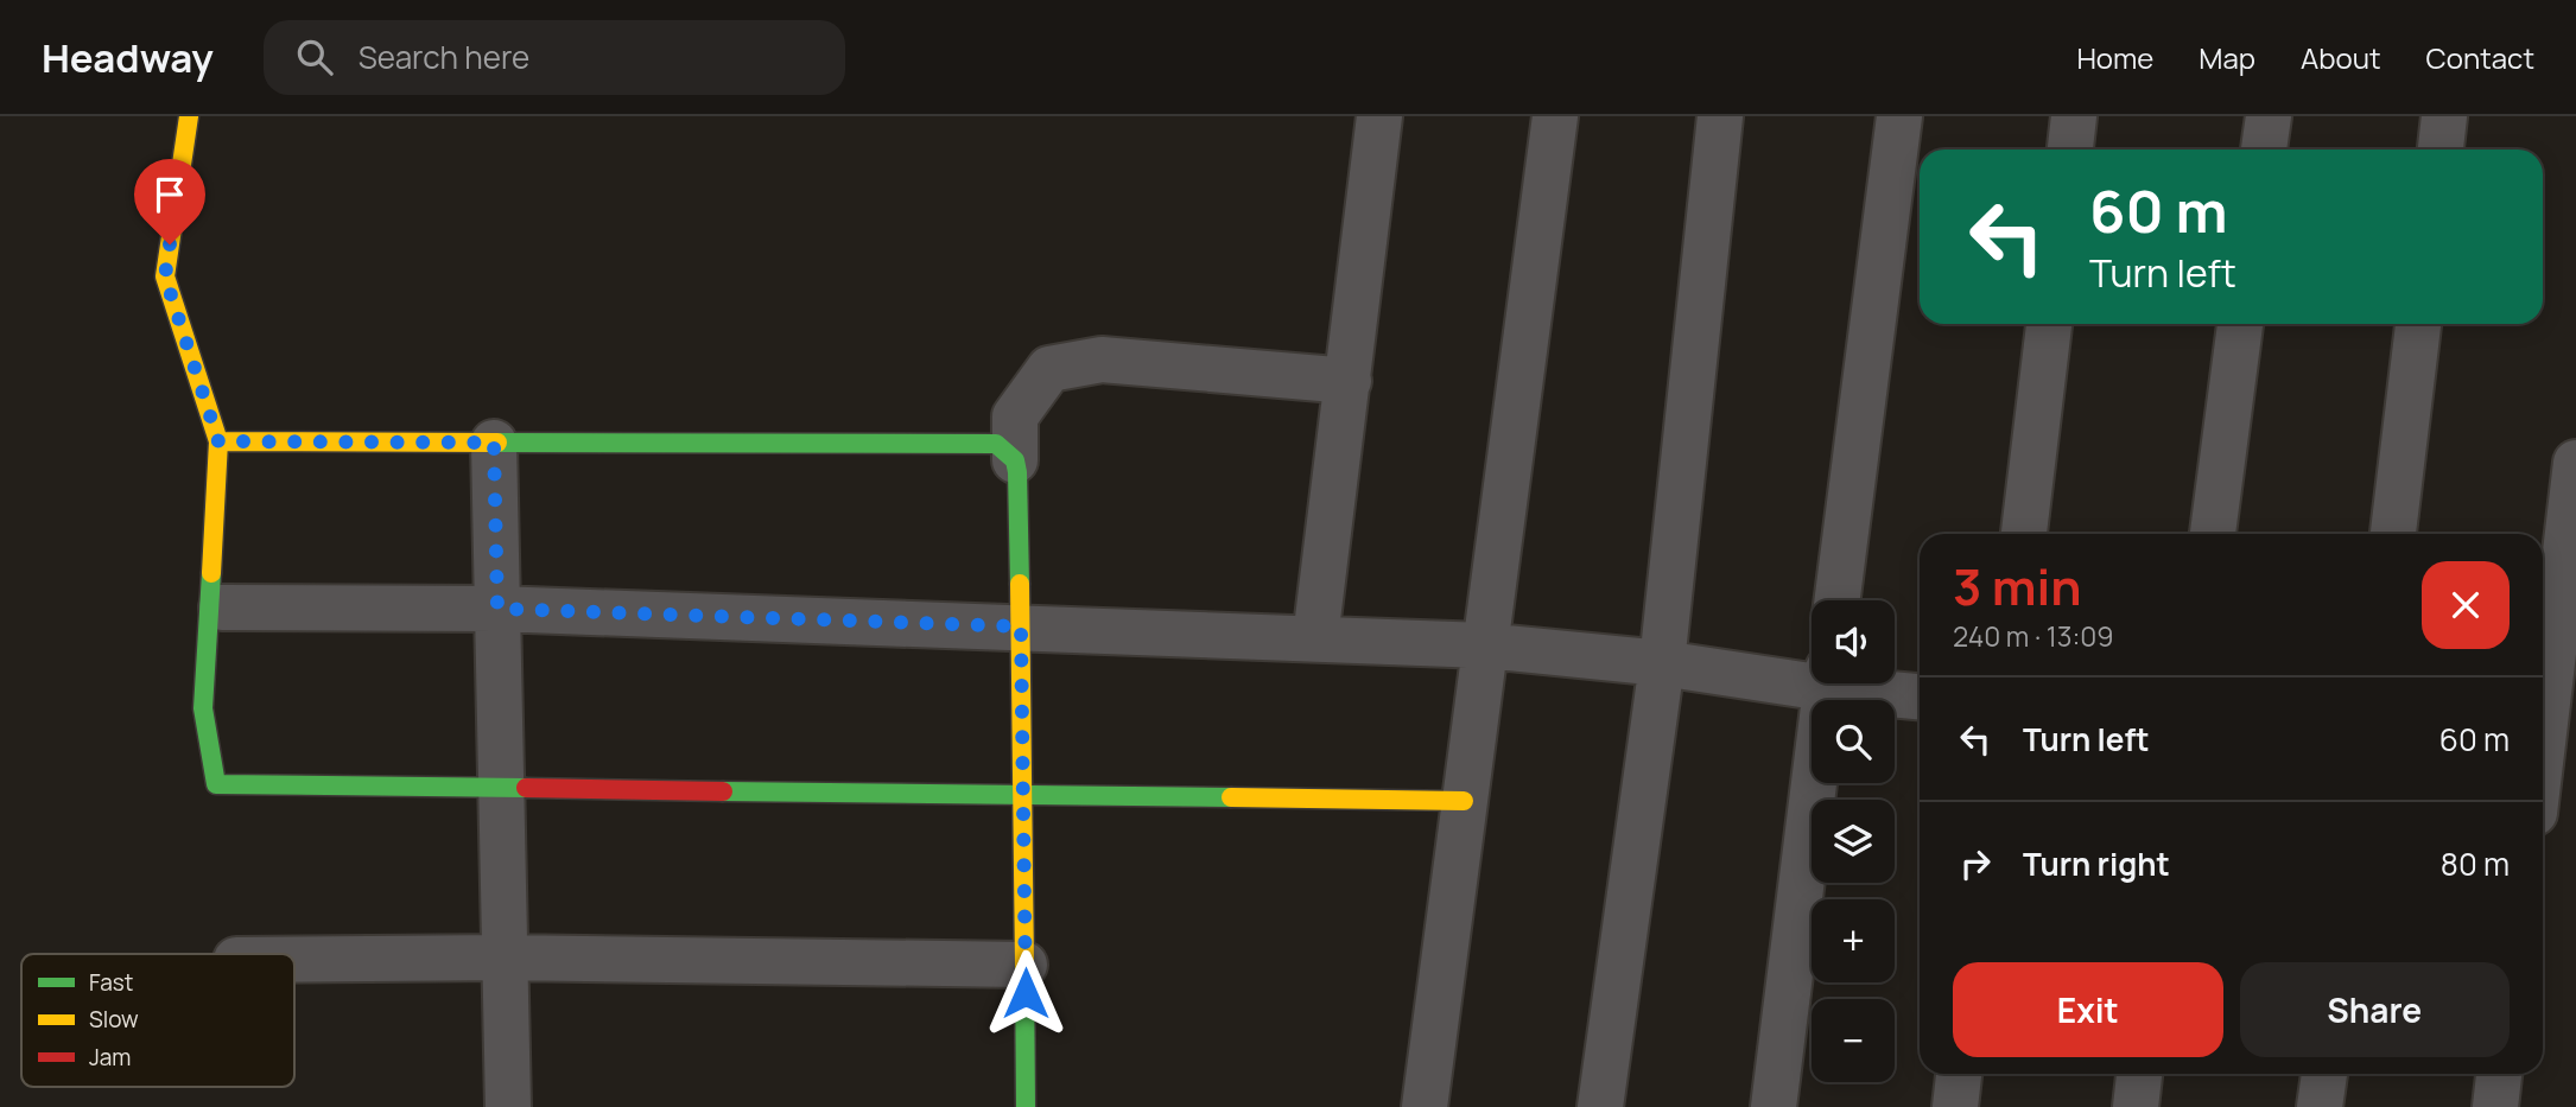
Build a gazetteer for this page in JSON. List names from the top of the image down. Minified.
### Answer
{"legend":["Fast","Slow","Jam"],"page":{"header":"Headway","search":"Search here","nav":["Home","Map","About","Contact"],"turn":["60 m","Turn left"],"heading":["3 min","240 m · 13:09"],"map_buttons":["+","−"],"list":[{"name":"Turn left","value":"60 m"},{"name":"Turn right","value":"80 m"}],"buttons":["Exit","Share"]}}
